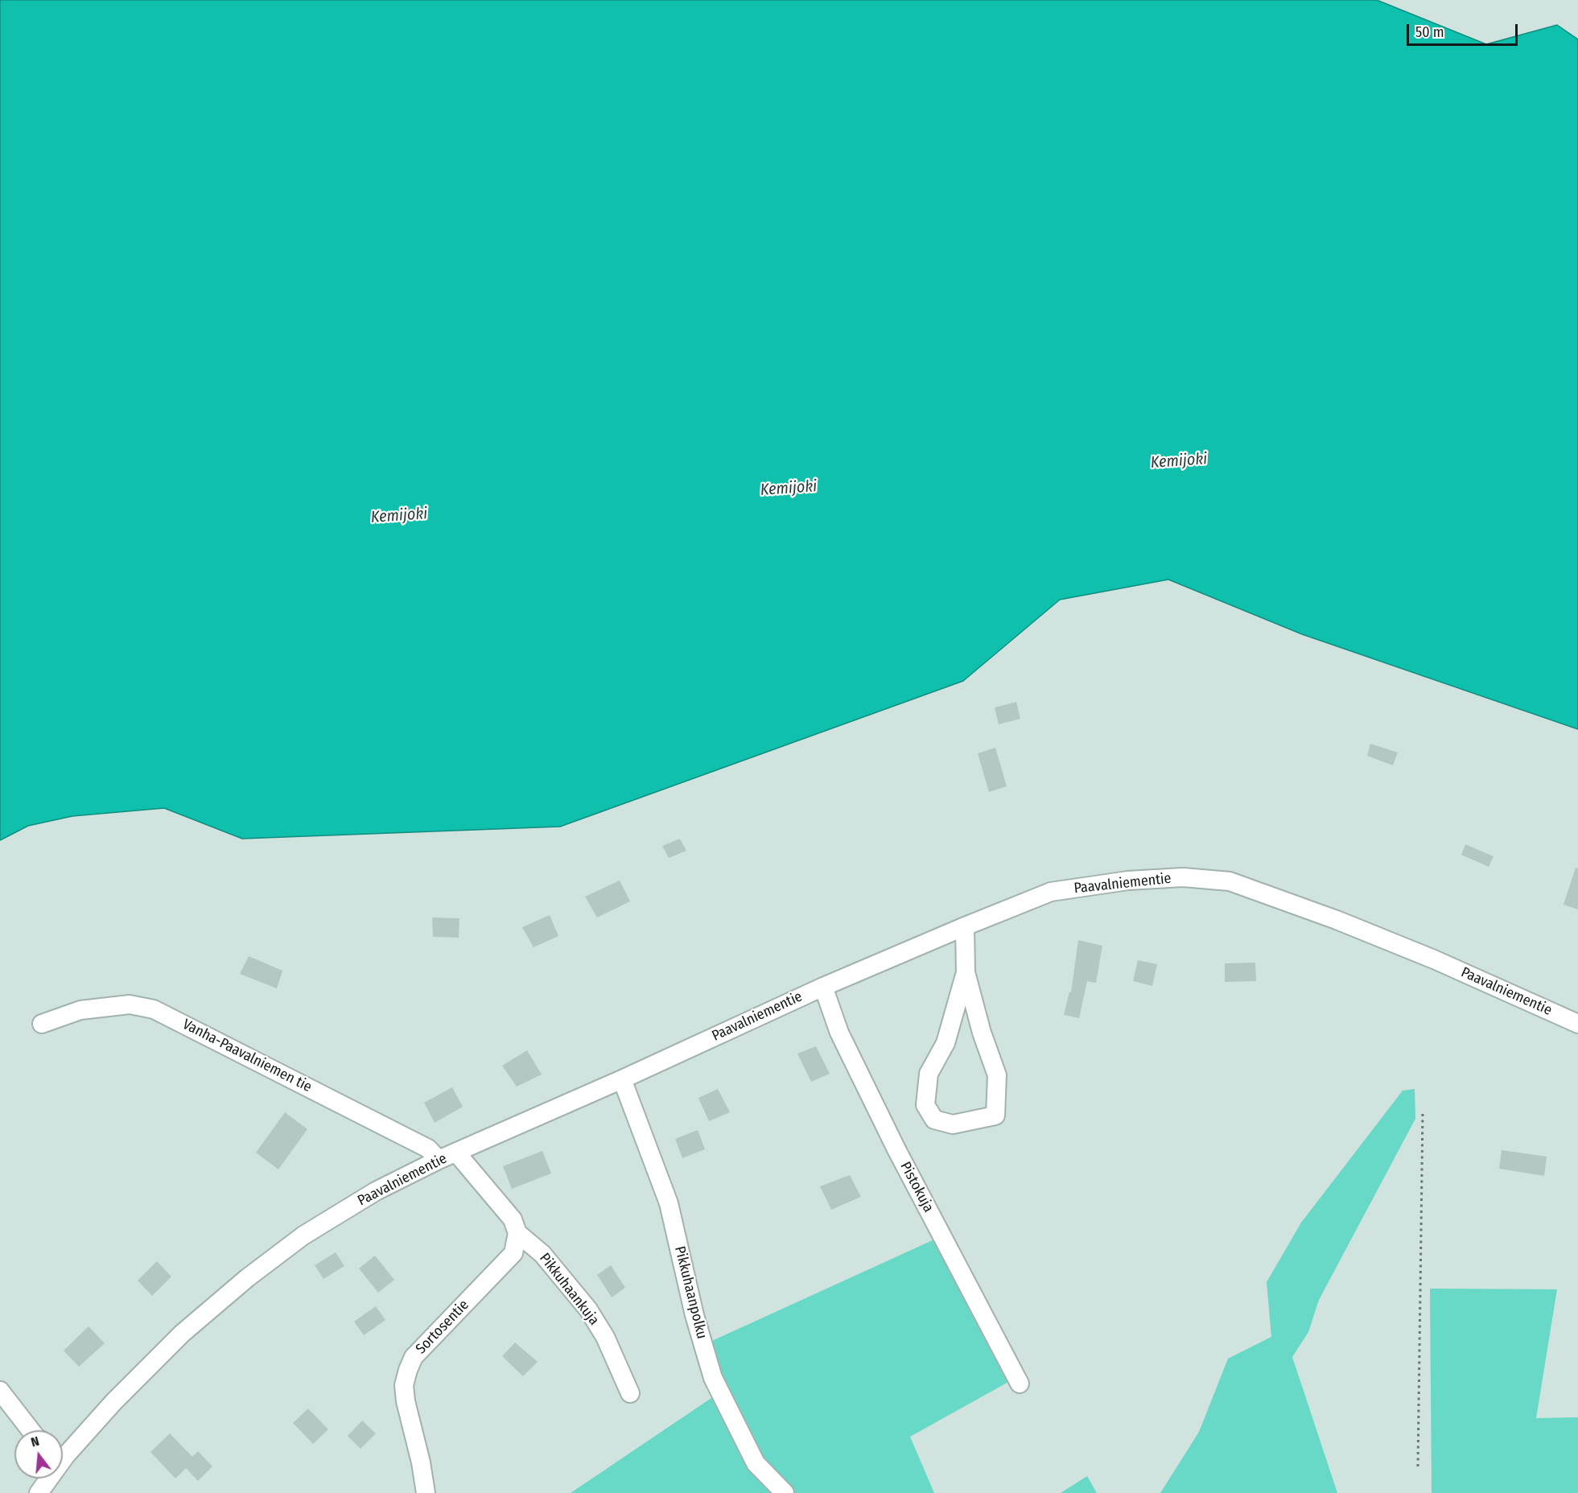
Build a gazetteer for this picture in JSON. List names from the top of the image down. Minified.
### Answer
{"streets":{"street":["Paavalniementie","Vanha-Paavalniemen tie","Pistokuja","Pikkuhaankuja","Pikkuhaanpolku","Sortosentie"]},"crossings":[["Paavalniementie","Vanha-Paavalniemen tie"],["Paavalniementie","Pistokuja"],["Paavalniementie","Pikkuhaankuja"],["Paavalniementie","Pikkuhaanpolku"],["Pikkuhaankuja","Sortosentie"]],"water":["Kemijoki"],"scale_bar":"50 m","north":"top"}
